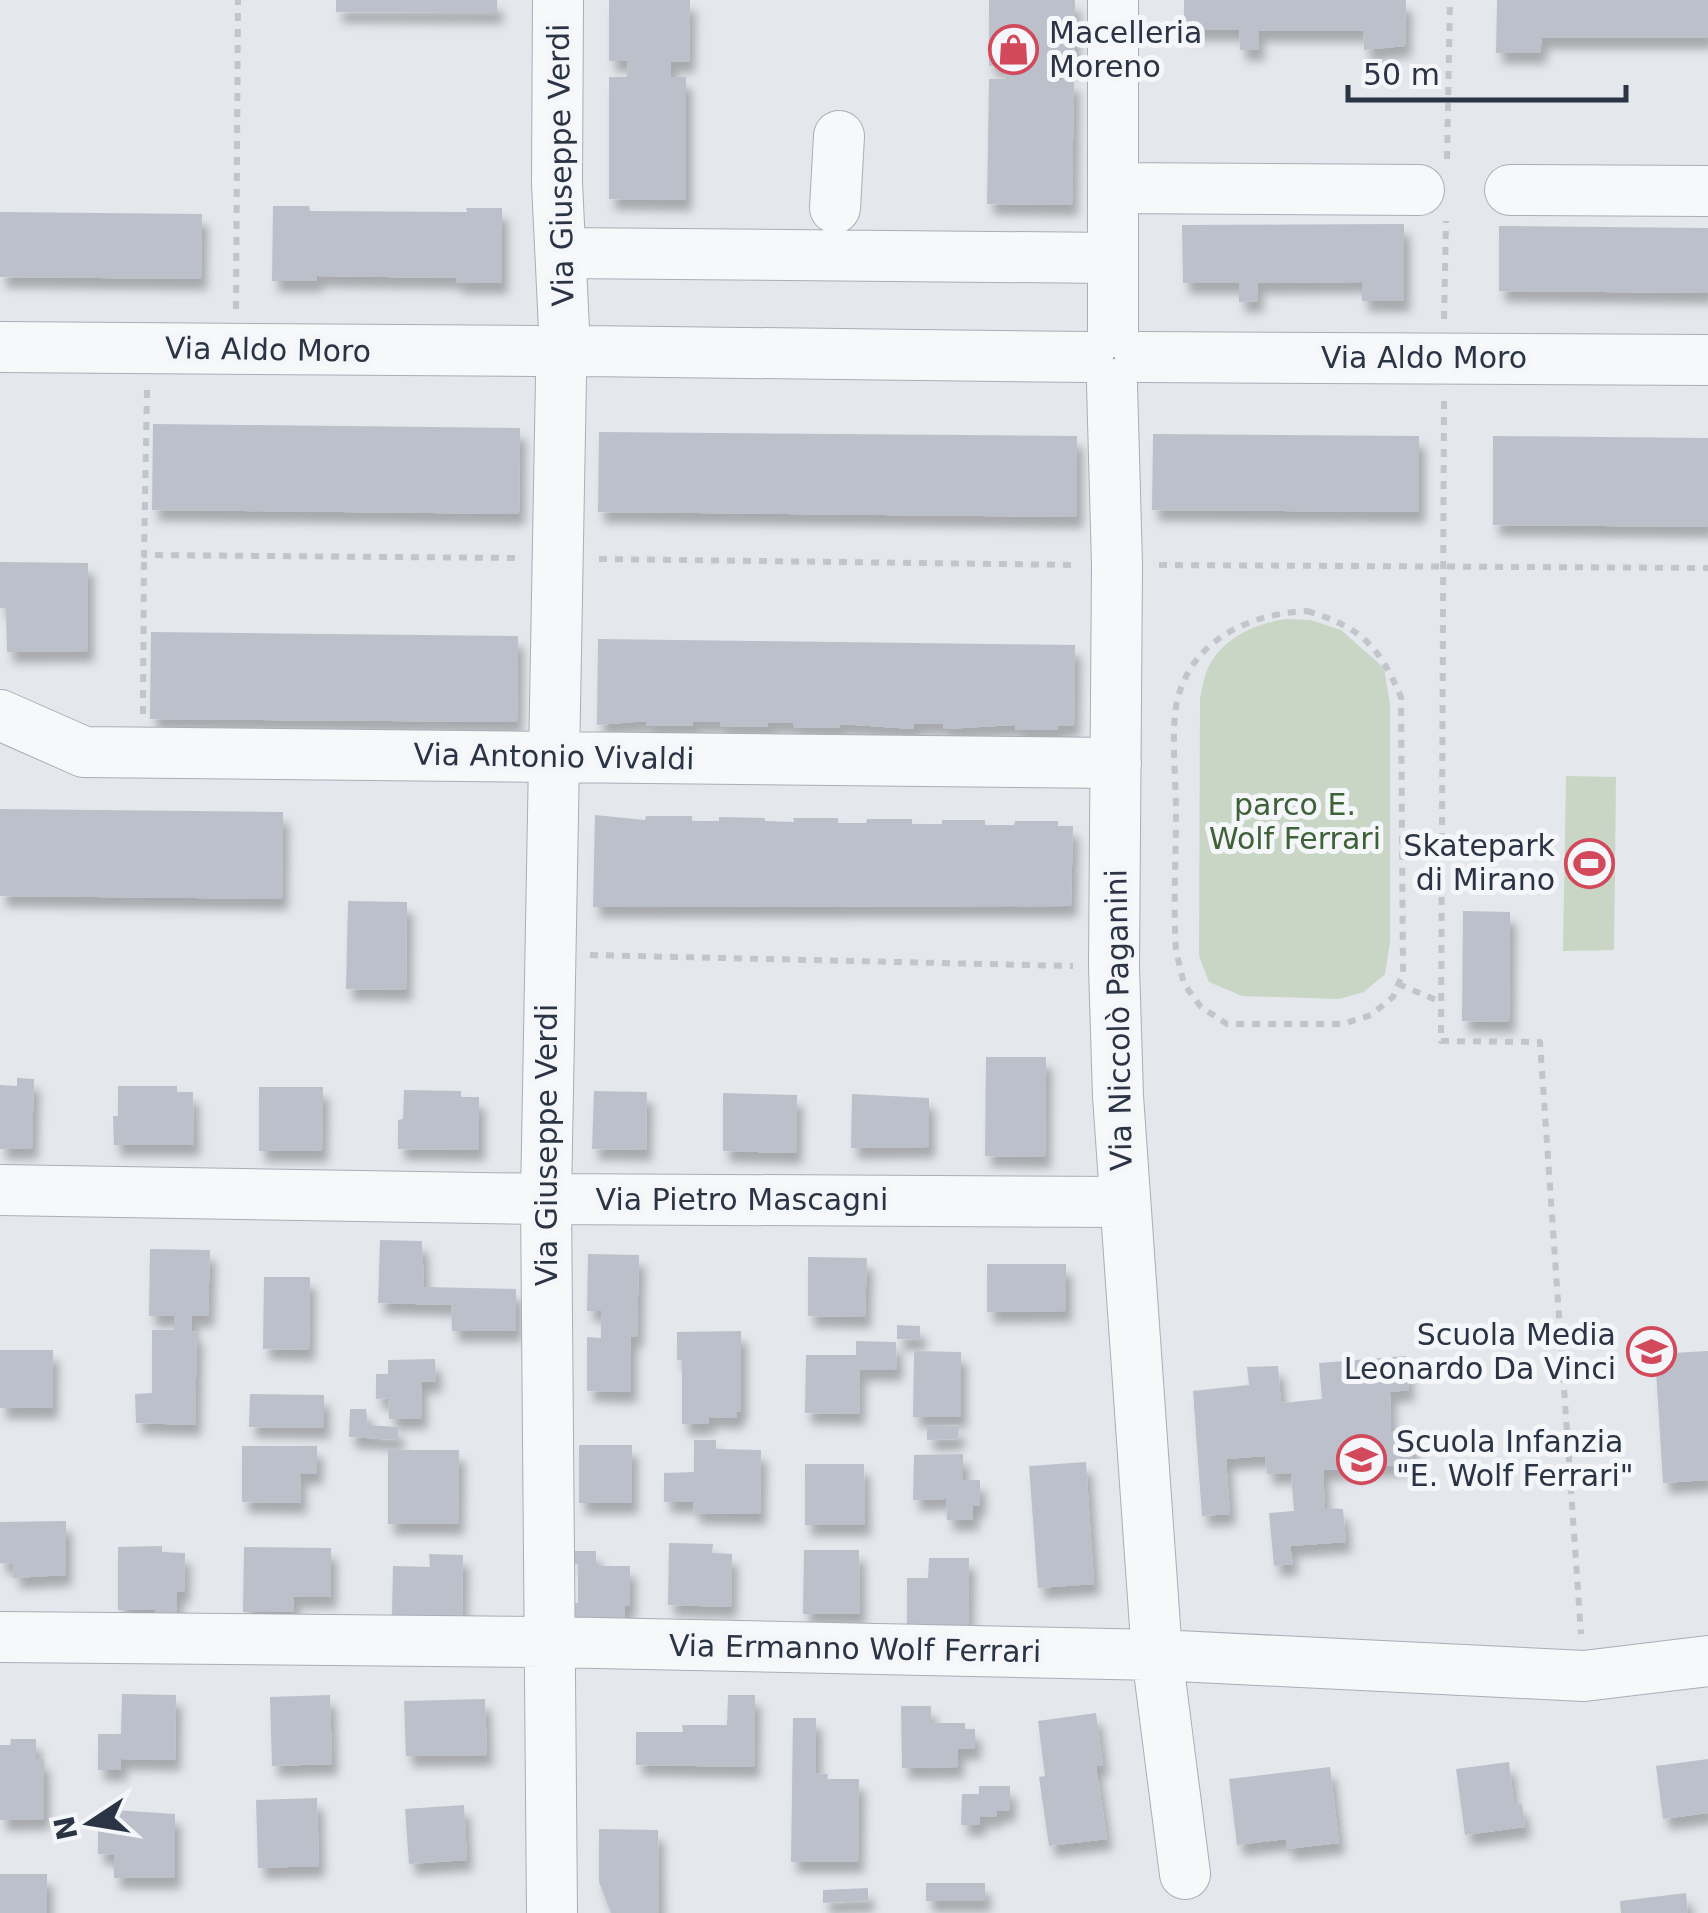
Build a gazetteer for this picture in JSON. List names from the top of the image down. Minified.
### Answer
{"streets":{"street":["Via Giuseppe Verdi","Via Aldo Moro","Via Antonio Vivaldi","Via Niccolò Paganini","Via Pietro Mascagni","Via Ermanno Wolf Ferrari"]},"crossings":[["Via Giuseppe Verdi","Via Aldo Moro"],["Via Giuseppe Verdi","Via Antonio Vivaldi"],["Via Giuseppe Verdi","Via Pietro Mascagni"],["Via Giuseppe Verdi","Via Ermanno Wolf Ferrari"],["Via Aldo Moro","Via Niccolò Paganini"],["Via Antonio Vivaldi","Via Niccolò Paganini"],["Via Niccolò Paganini","Via Pietro Mascagni"],["Via Niccolò Paganini","Via Ermanno Wolf Ferrari"]],"parks":["parco E. Wolf Ferrari"],"places":{"shop":["Macelleria Moreno"],"sports":["Skatepark di Mirano"],"school or university":["Scuola Media Leonardo Da Vinci","Scuola Infanzia \"E. Wolf Ferrari\""]},"scale_bar":"50 m","north":"left"}
